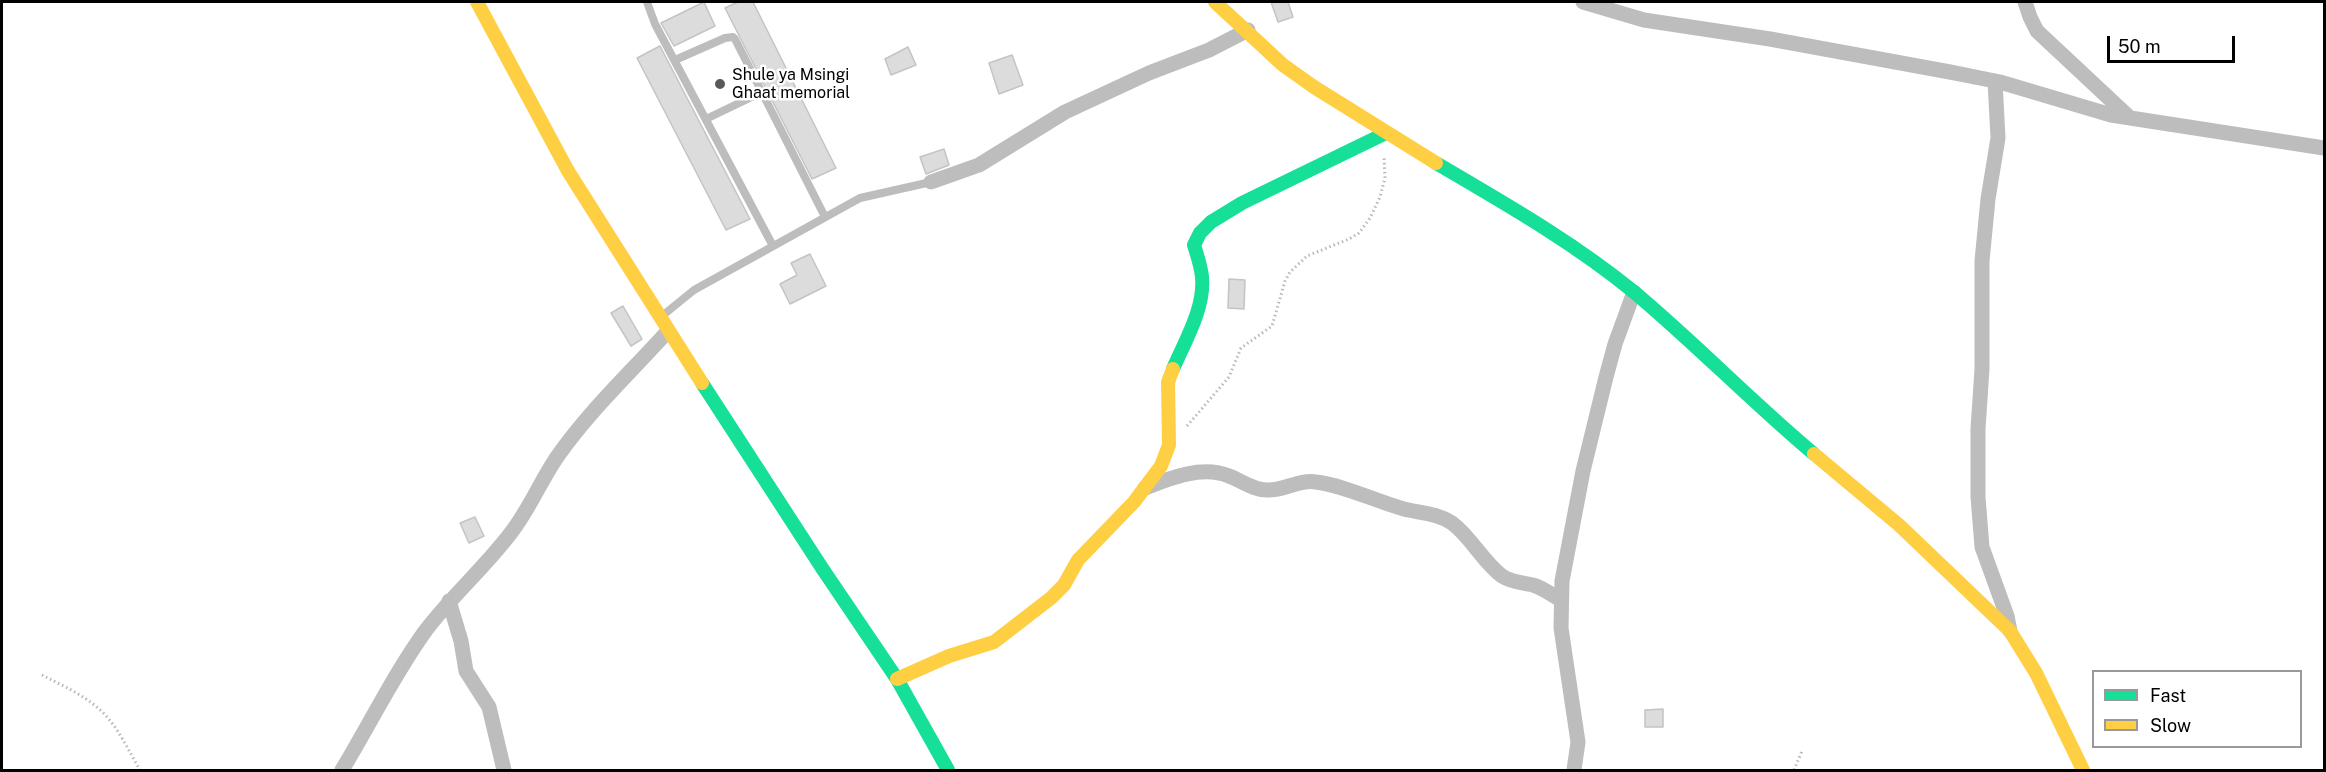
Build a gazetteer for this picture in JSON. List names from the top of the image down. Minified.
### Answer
{"places":["Shule ya Msingi Ghaat memorial"],"legend":["Fast","Slow"],"scale_bar":"50 m"}
